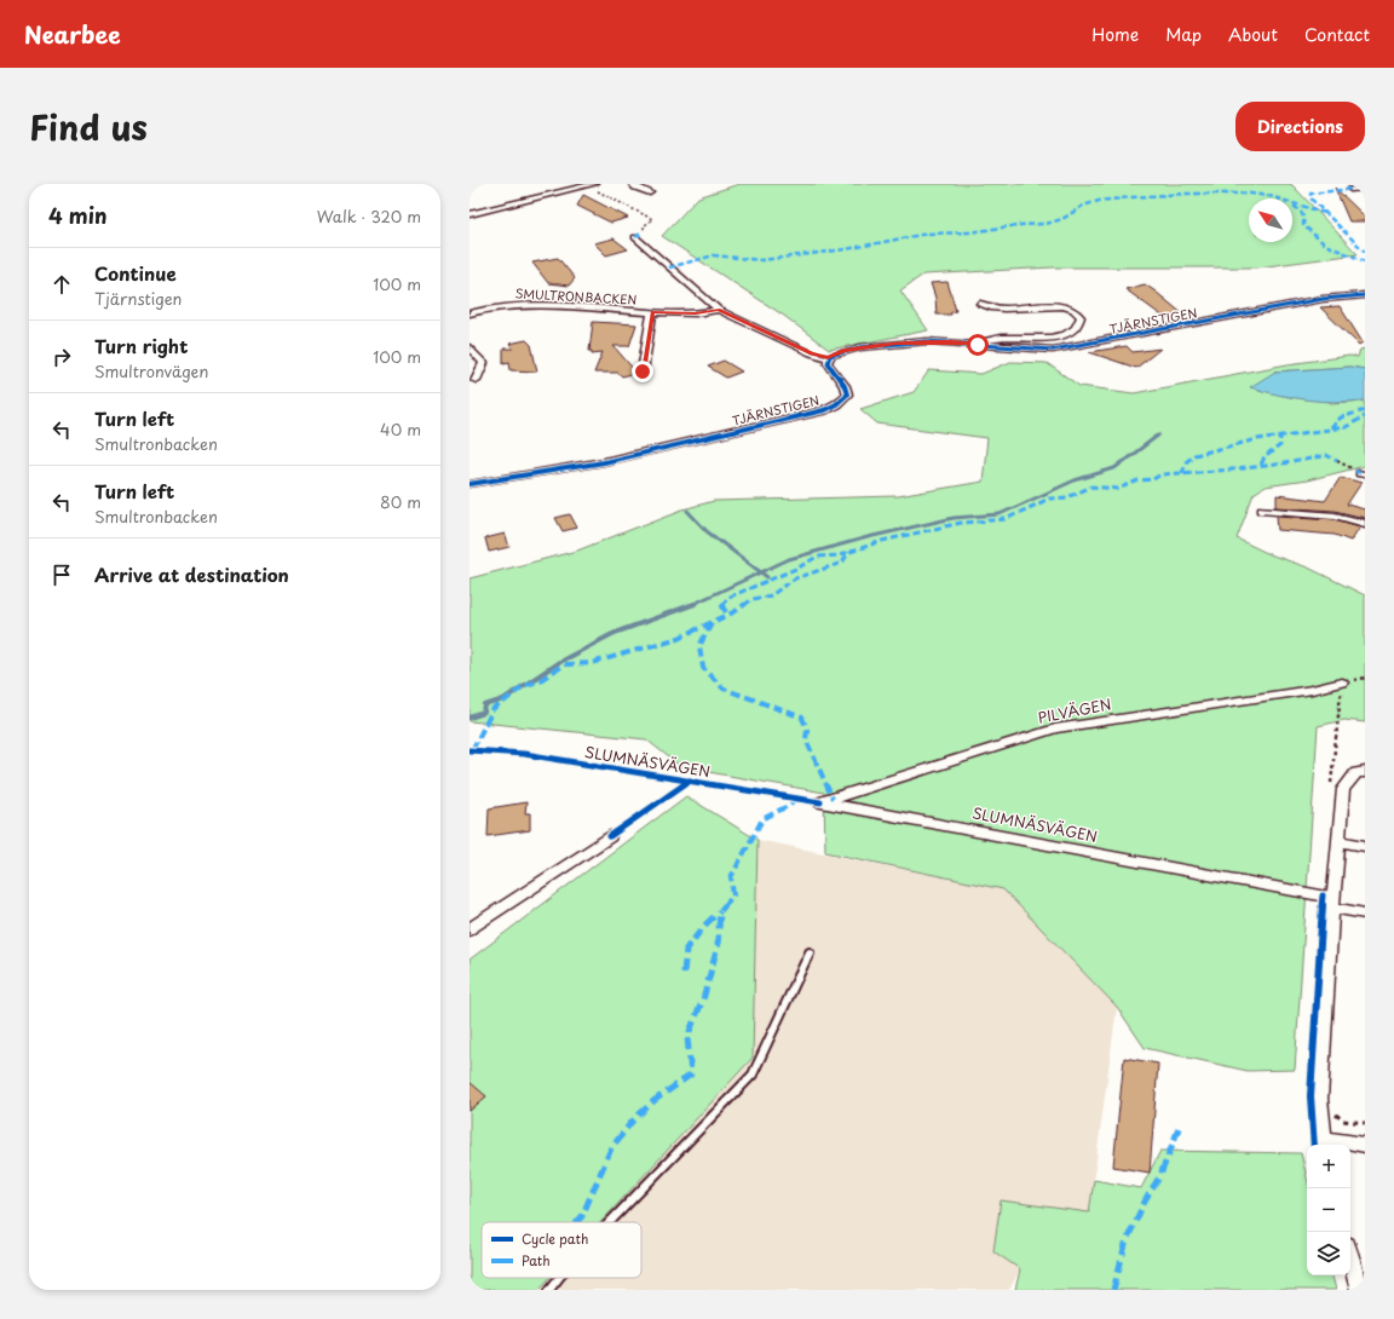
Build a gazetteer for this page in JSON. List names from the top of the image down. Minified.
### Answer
{"streets":{"street":["SMULTRONBACKEN","TJÄRNSTIGEN","PILVÄGEN","SLUMNÄSVÄGEN"]},"crossings":[["PILVÄGEN","SLUMNÄSVÄGEN"]],"legend":["Cycle path","Path"],"north":"top left","page":{"header":"Nearbee","nav":["Home","Map","About","Contact"],"title":"Find us","buttons":"Directions","heading":["4 min","Walk · 320 m"],"list":[["Continue","Tjärnstigen","100 m"],["Turn right","Smultronvägen","100 m"],["Turn left","Smultronbacken","40 m"],["Turn left","Smultronbacken","80 m"],"Arrive at destination"],"map_buttons":["+","−"]}}
